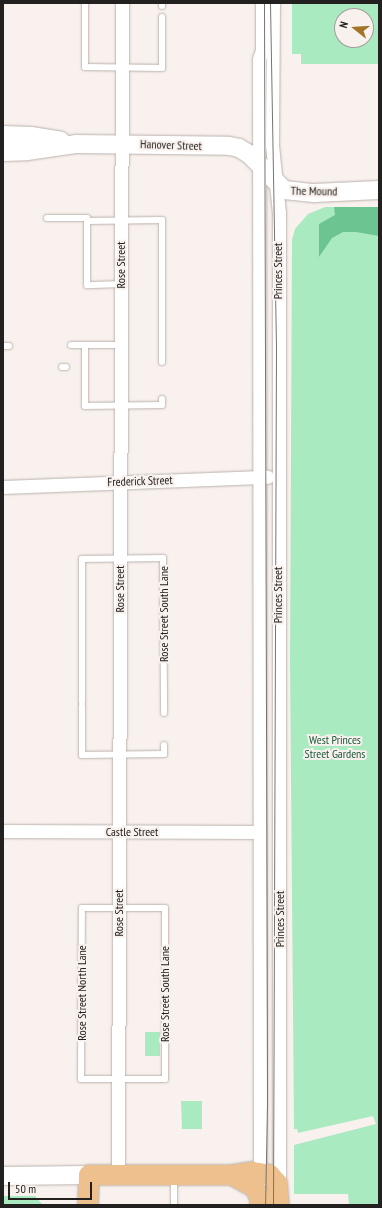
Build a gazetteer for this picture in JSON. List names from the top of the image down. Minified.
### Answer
{"streets":{"main road":["Princes Street"],"street":["Hanover Street","The Mound","Rose Street","Frederick Street","Castle Street"],"lane":["Rose Street South Lane","Rose Street North Lane"]},"crossings":[["Hanover Street","The Mound"],["Hanover Street","Rose Street"],["Hanover Street","Princes Street"],["The Mound","Princes Street"],["Rose Street","Frederick Street"],["Rose Street","Rose Street South Lane"],["Rose Street","Castle Street"],["Rose Street","Rose Street North Lane"],["Princes Street","Frederick Street"],["Princes Street","Castle Street"],["Rose Street South Lane","Rose Street North Lane"]],"parks":["West Princes Street Gardens"],"scale_bar":"50 m","north":"left"}
